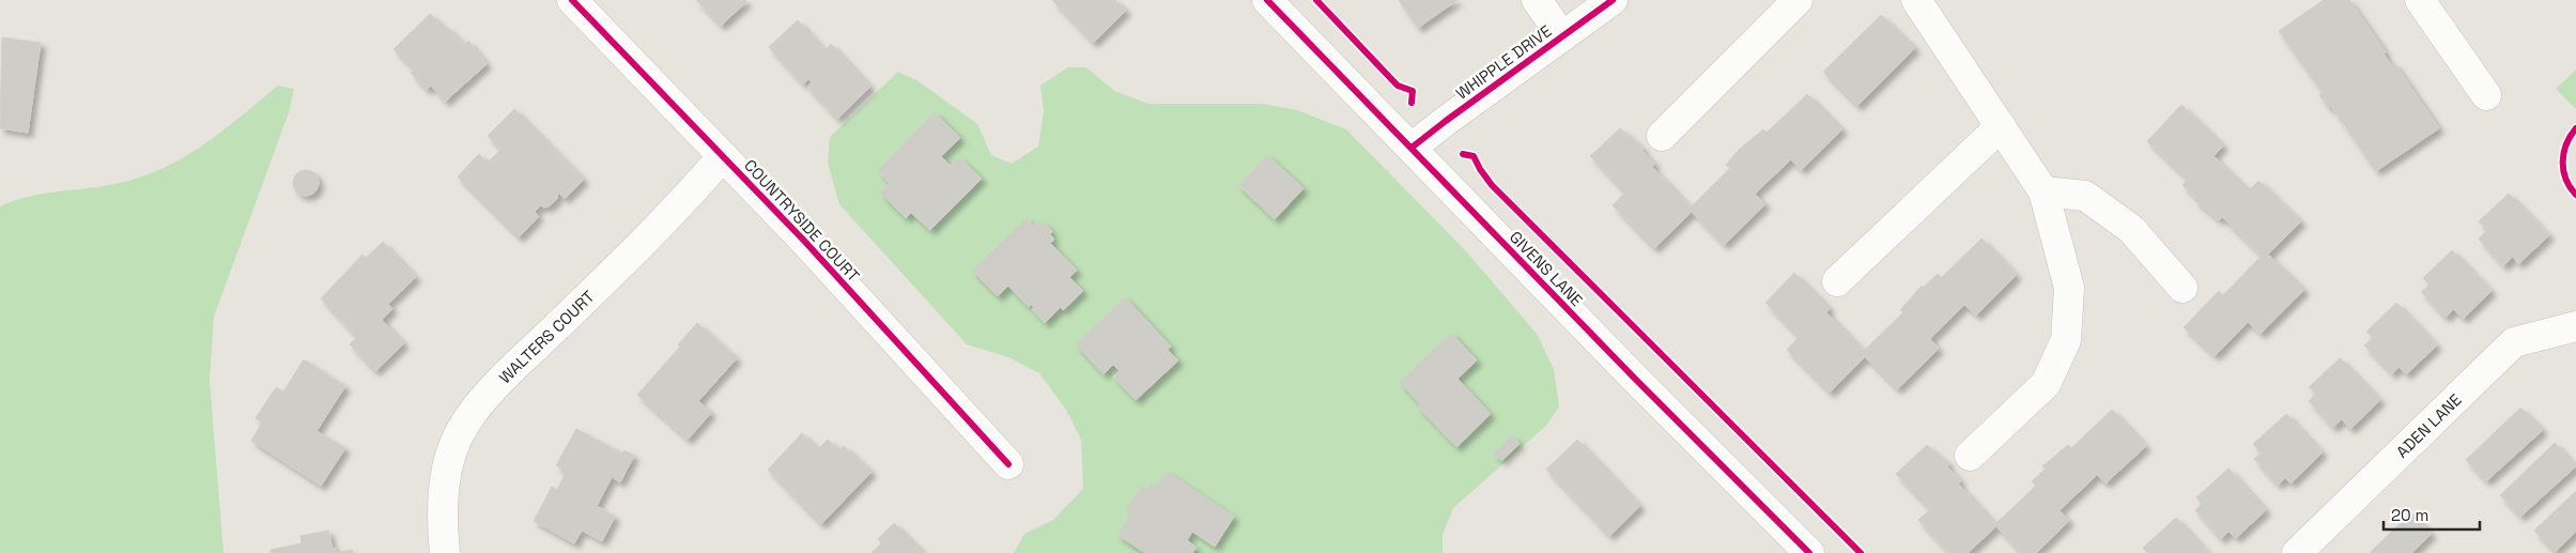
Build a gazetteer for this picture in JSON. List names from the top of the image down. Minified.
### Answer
{"streets":{"street":["WHIPPLE DRIVE","COUNTRYSIDE COURT","GIVENS LANE","WALTERS COURT","ADEN LANE"]},"crossings":[["WHIPPLE DRIVE","GIVENS LANE"],["COUNTRYSIDE COURT","WALTERS COURT"]],"scale_bar":"20 m"}
